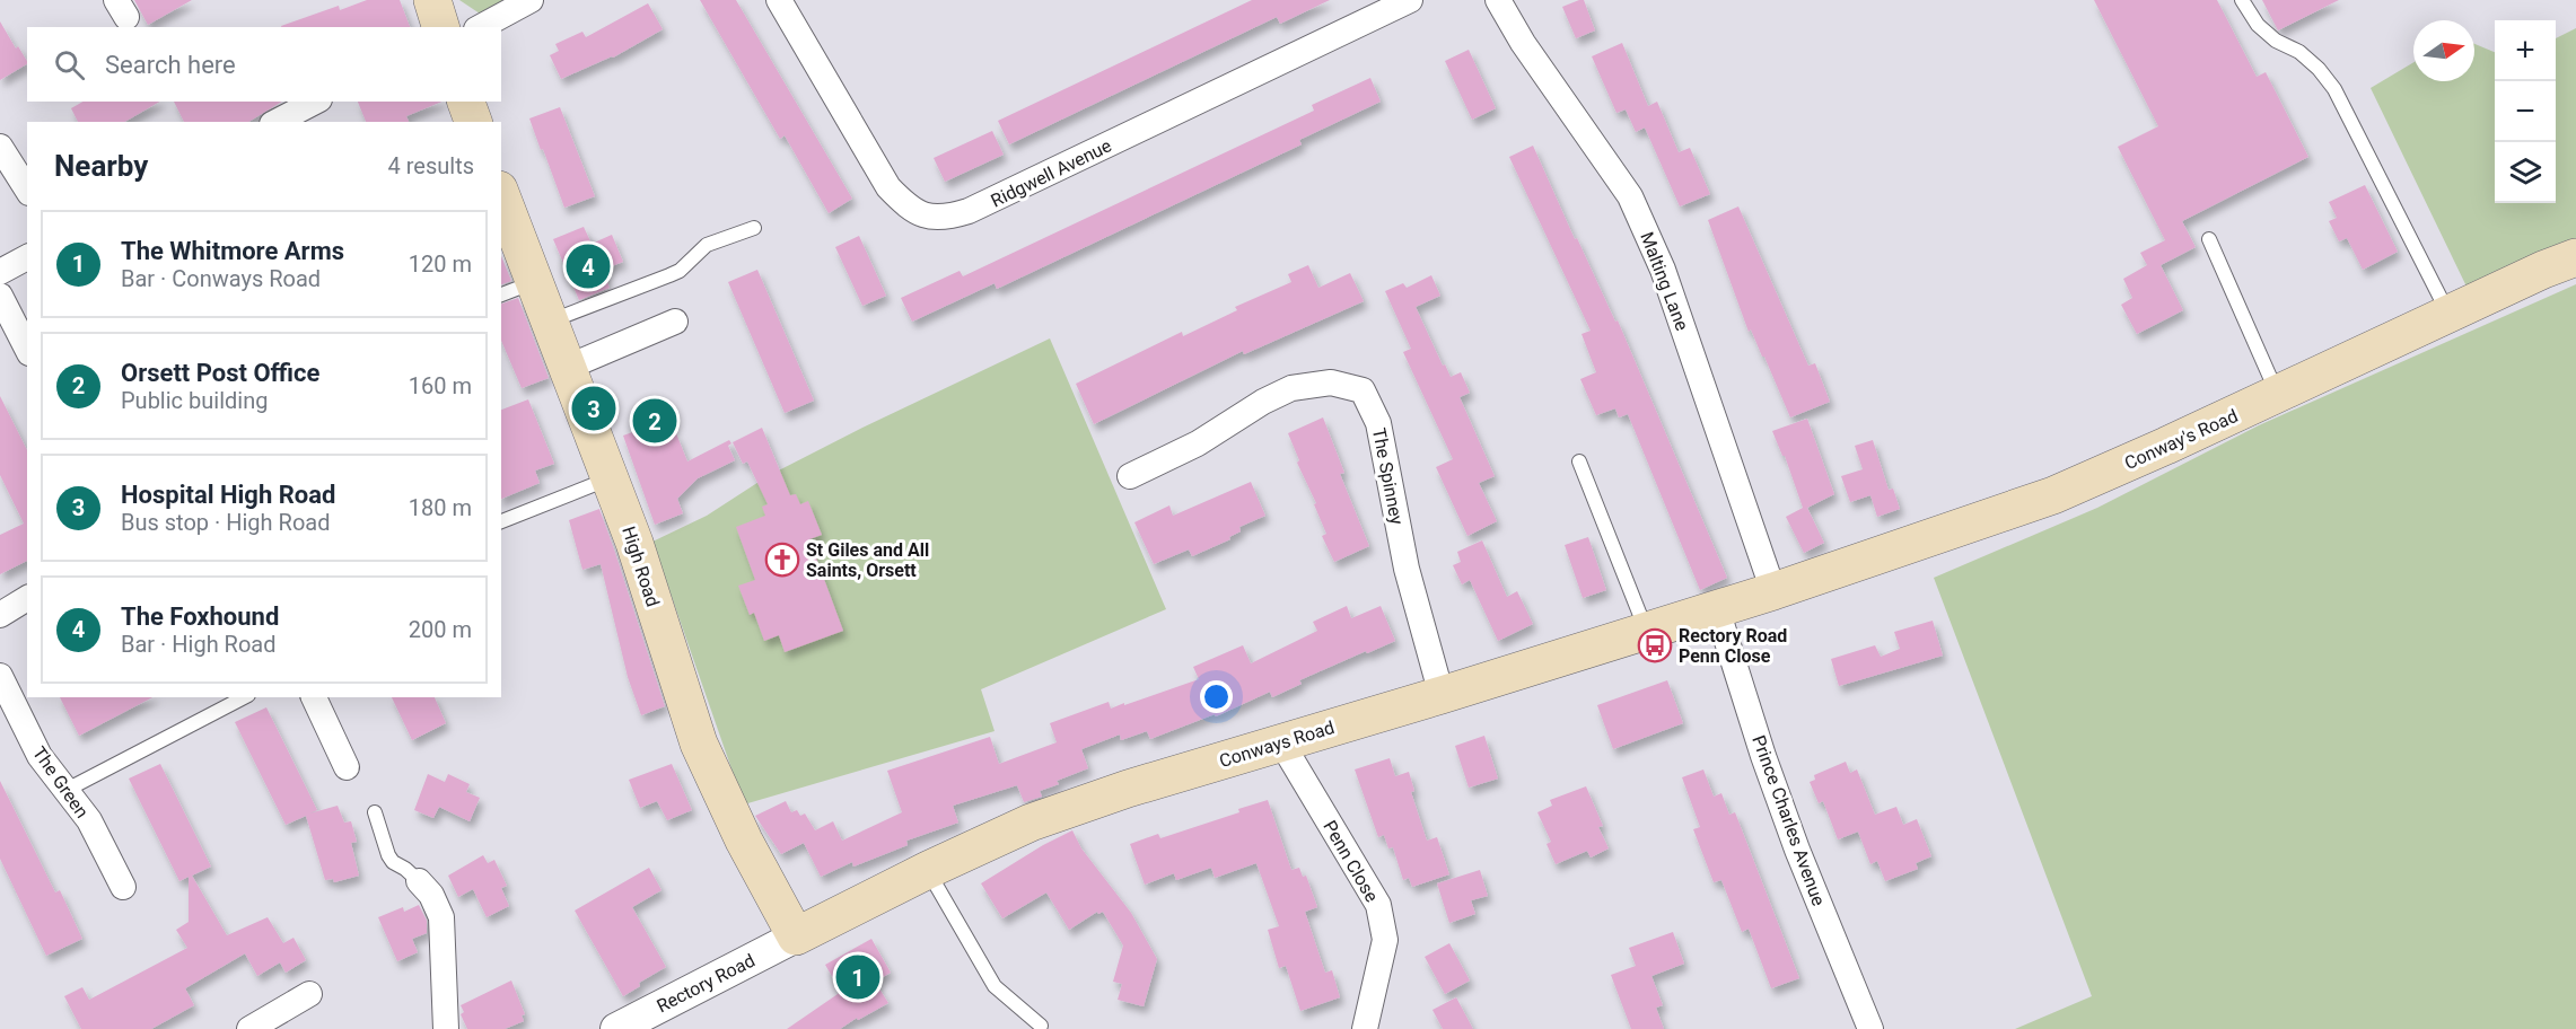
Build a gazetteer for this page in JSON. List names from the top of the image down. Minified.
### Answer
{"streets":{"main road":["Conway's Road","High Road","Conways Road"],"street":["Ridgwell Avenue","Malting Lane","The Spinney","The Green","Prince Charles Avenue","Penn Close","Rectory Road"]},"crossings":[["Malting Lane","Conway's Road"],["Malting Lane","Conways Road"],["Conway's Road","Conways Road"],["The Spinney","Conways Road"],["High Road","Conways Road"],["High Road","Rectory Road"],["Conways Road","Prince Charles Avenue"],["Conways Road","Penn Close"],["Conways Road","Rectory Road"]],"places":{"church":["St Giles and All Saints, Orsett"],"bus stop":["Rectory Road Penn Close"]},"north":"right","page":{"map_buttons":["+","−"],"search":"Search here","heading":["Nearby","4 results"],"list":[{"mark":"1","name":"The Whitmore Arms","note":"Bar · Conways Road","value":"120 m"},{"mark":"2","name":"Orsett Post Office","note":"Public building","value":"160 m"},{"mark":"3","name":"Hospital High Road","note":"Bus stop · High Road","value":"180 m"},{"mark":"4","name":"The Foxhound","note":"Bar · High Road","value":"200 m"}],"pins":["4","3","2","1"]}}
